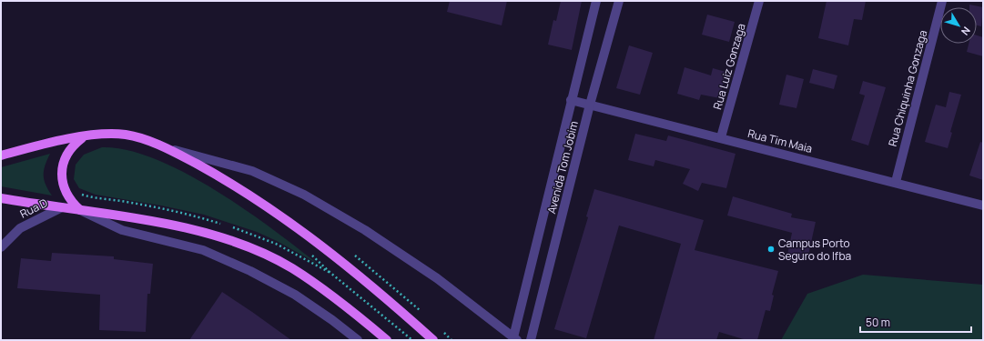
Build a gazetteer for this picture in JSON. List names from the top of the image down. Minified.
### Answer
{"streets":{"street":["Rua Luiz Gonzaga","Rua Chiquinha Gonzaga","Rua Tim Maia","Avenida Tom Jobim","Rua D"]},"crossings":[["Rua Luiz Gonzaga","Rua Tim Maia"],["Rua Chiquinha Gonzaga","Rua Tim Maia"],["Rua Tim Maia","Avenida Tom Jobim"]],"places":["Campus Porto Seguro do Ifba"],"scale_bar":"50 m","north":"bottom right"}
